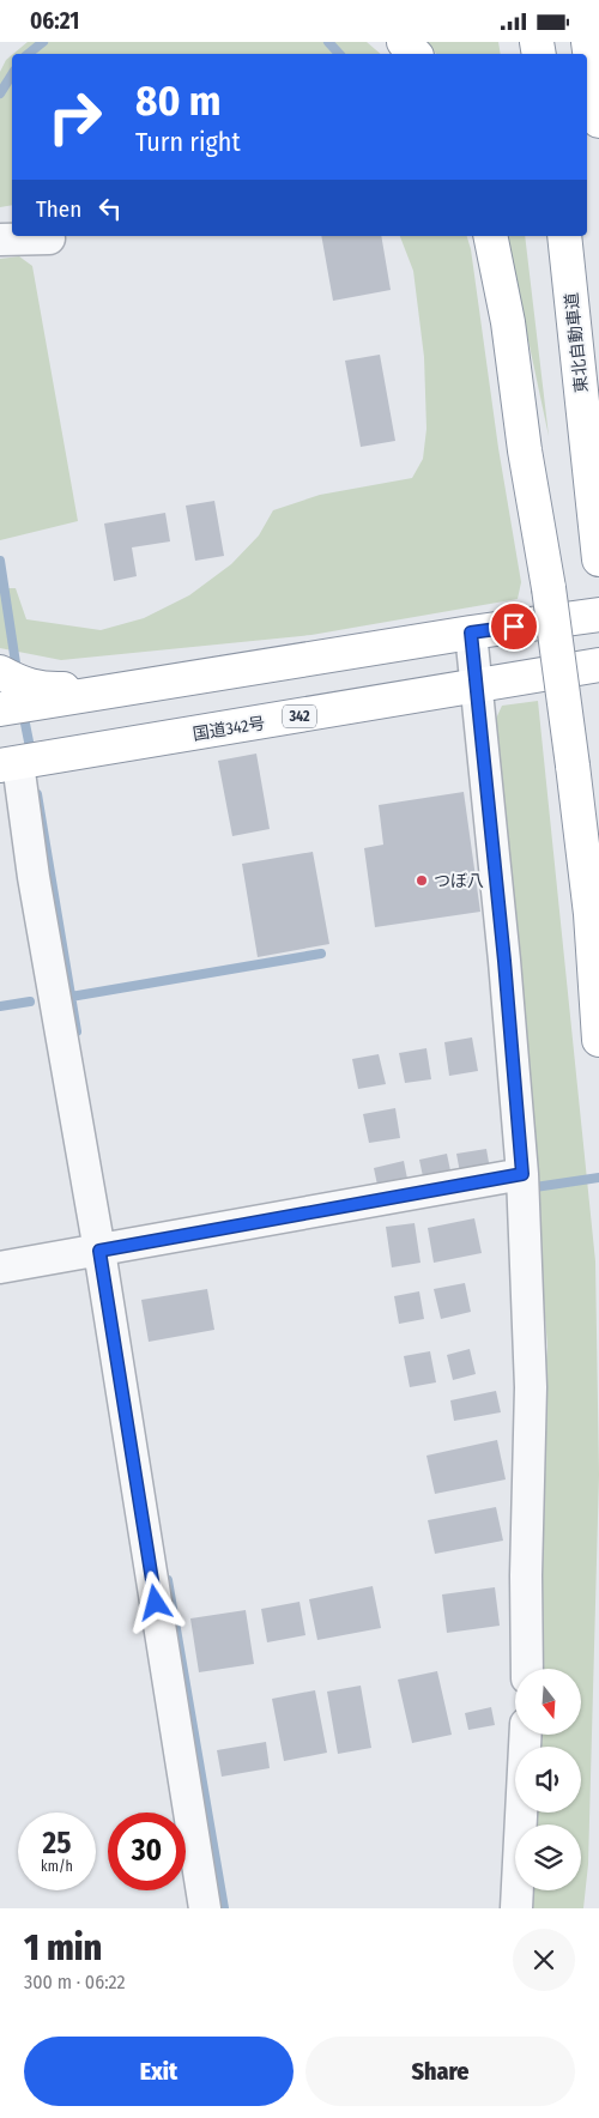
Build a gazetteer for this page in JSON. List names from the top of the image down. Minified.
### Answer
{"streets":{"highway":["東北自動車道","342","国道342号"]},"places":["つぼ八"],"north":"bottom","page":{"status":"06:21","turn":["80 m","Turn right"],"then":"Then","speed":"25 km/h","limit":"30","heading":["1 min","300 m · 06:22"],"buttons":["Exit","Share"]}}
